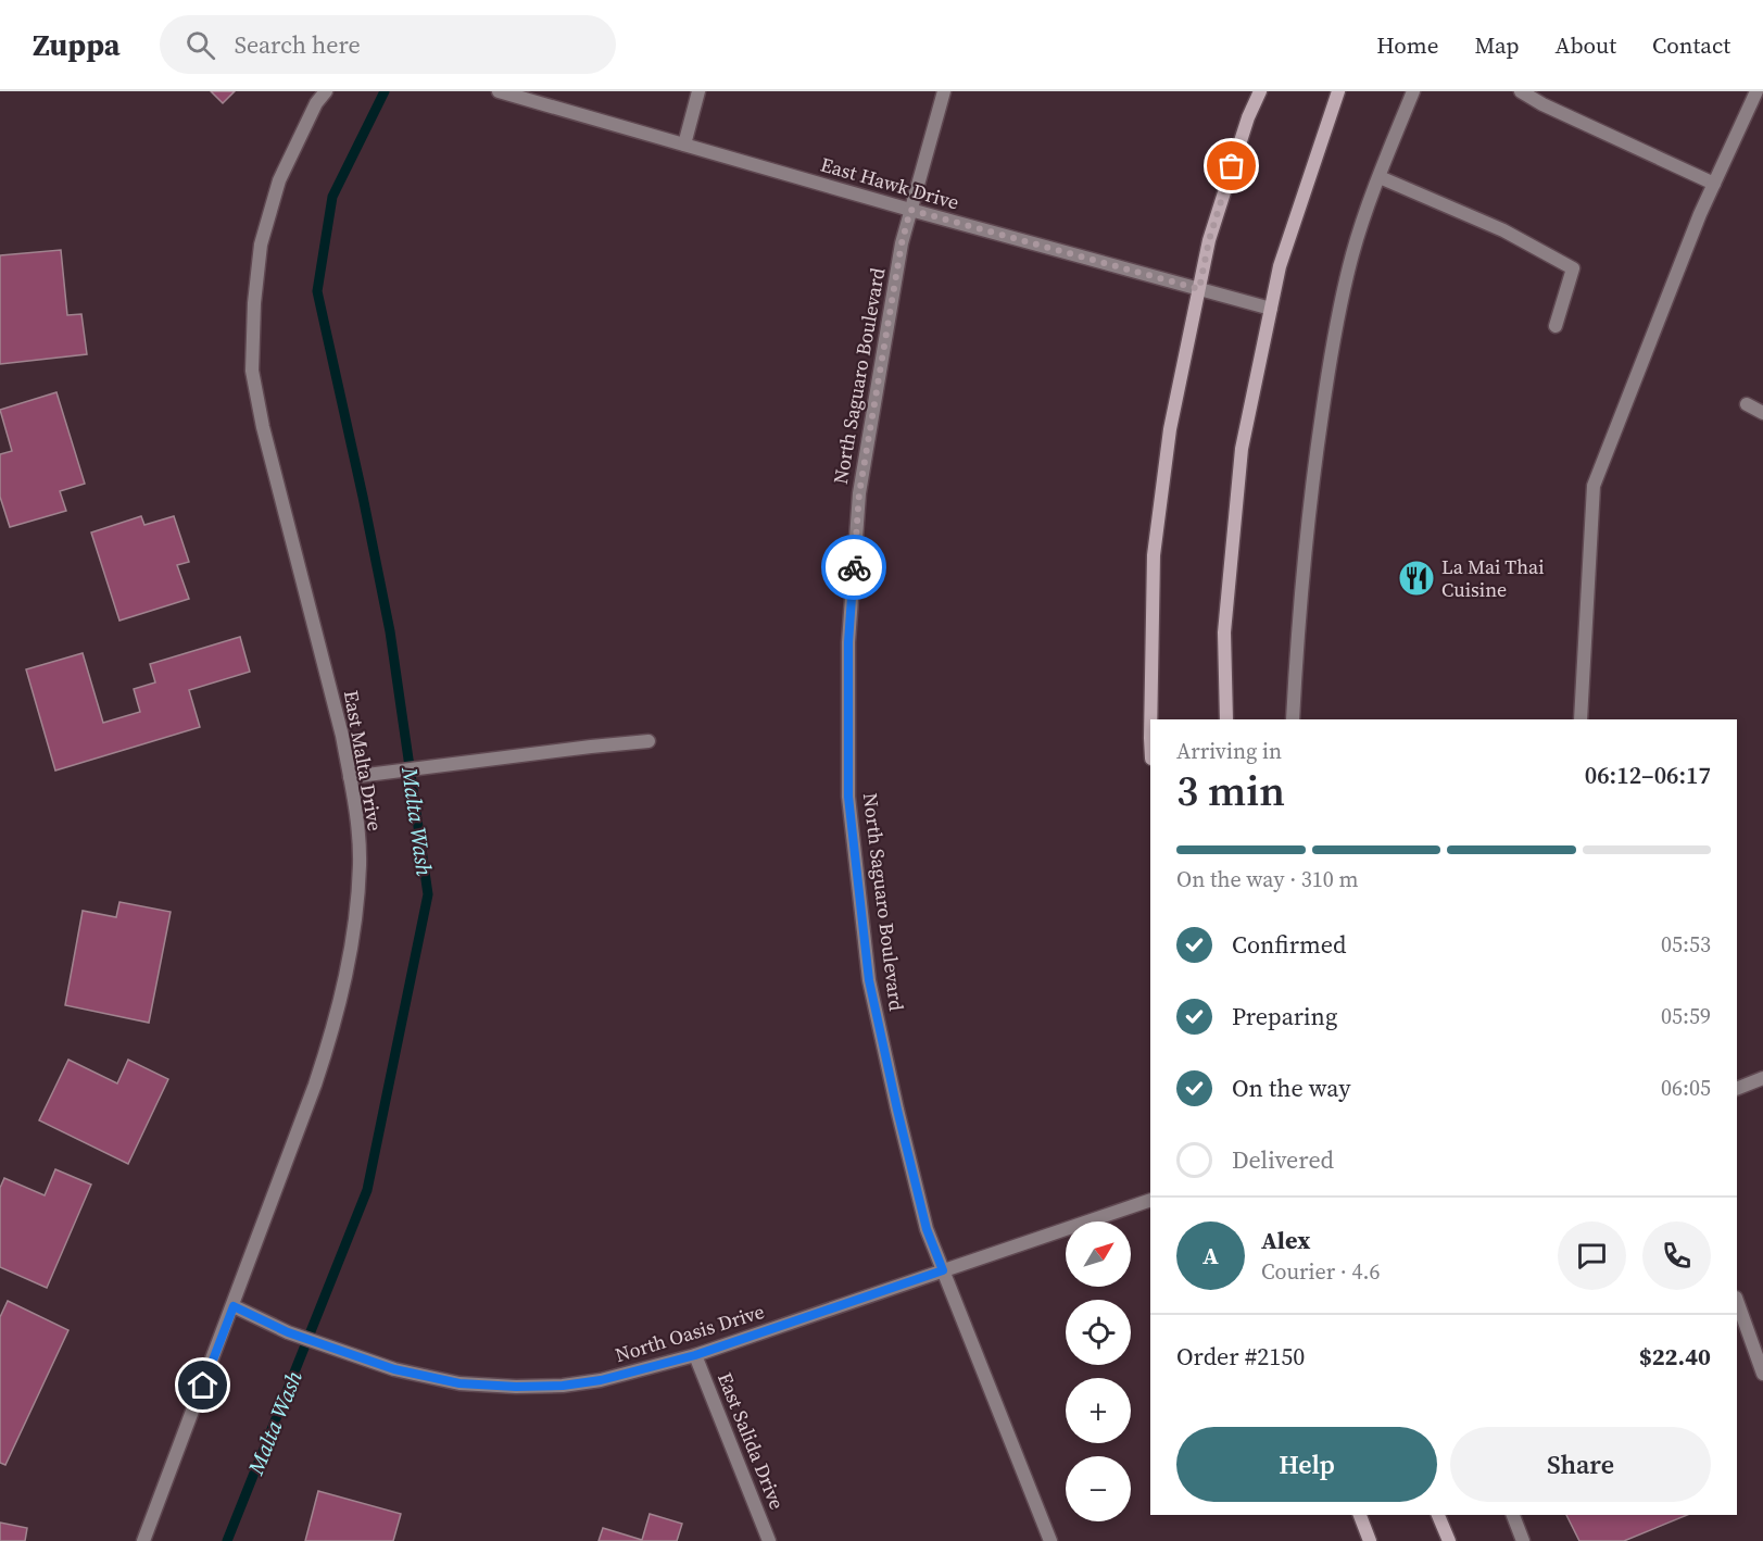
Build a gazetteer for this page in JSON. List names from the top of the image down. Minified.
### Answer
{"streets":{"street":["East Hawk Drive","North Saguaro Boulevard","East Malta Drive","North Oasis Drive","East Salida Drive"]},"crossings":[["East Hawk Drive","North Saguaro Boulevard"],["North Saguaro Boulevard","North Oasis Drive"],["East Malta Drive","North Oasis Drive"],["North Oasis Drive","East Salida Drive"]],"water":["Malta Wash"],"places":{"restaurant":["La Mai Thai Cuisine"]},"north":"top right","page":{"header":"Zuppa","search":"Search here","nav":["Home","Map","About","Contact"],"heading":["3 min","Arriving in","06:12–06:17"],"panel":["Alex","Courier · 4.6","Order #2150","$22.40"],"bar":"On the way · 310 m","list":[["Confirmed","05:53"],["Preparing","05:59"],["On the way","06:05"],"Delivered"],"map_buttons":["+","−"],"round":"A","buttons":["Help","Share"]}}
